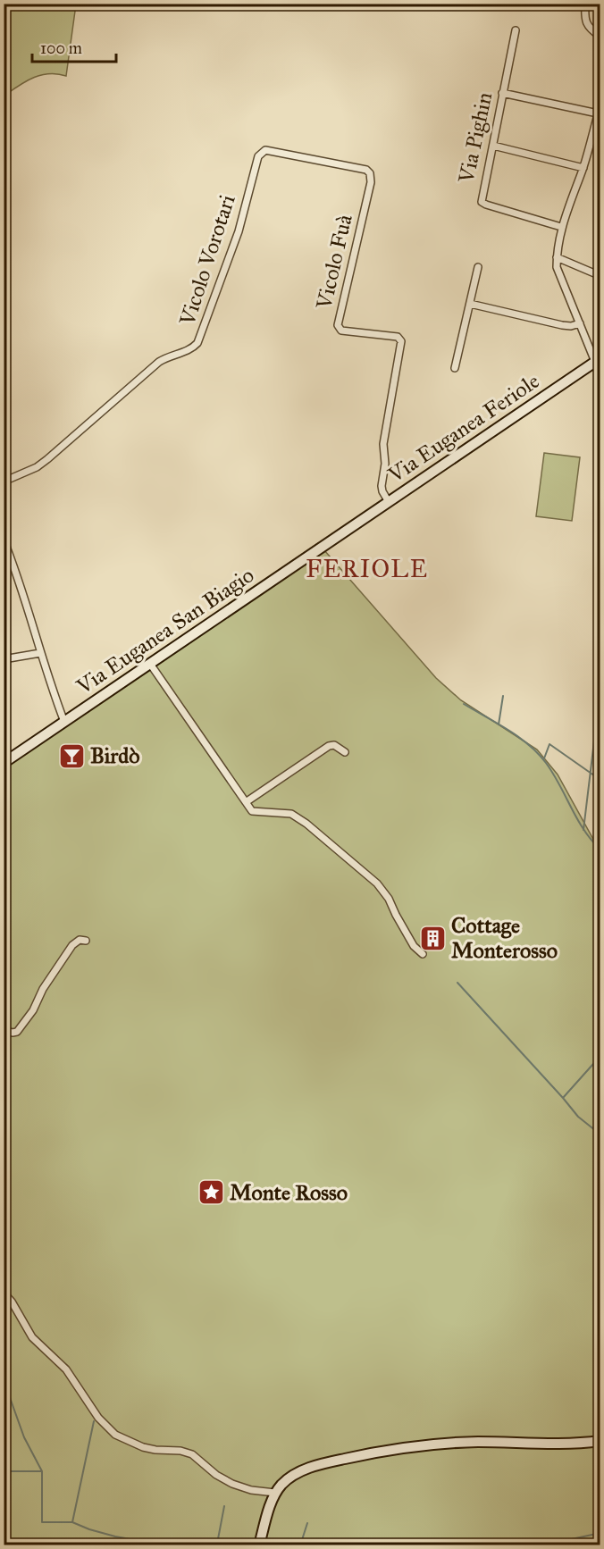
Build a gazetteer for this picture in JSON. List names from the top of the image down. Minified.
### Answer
{"streets":{"main road":["Via Euganea Feriole","Via Euganea San Biagio"],"street":["Via Pighin","Vicolo Vorotari","Vicolo Fuà"]},"crossings":[["Vicolo Vorotari","Vicolo Fuà"],["Vicolo Fuà","Via Euganea Feriole"],["Via Euganea Feriole","Via Euganea San Biagio"]],"districts":["FERIOLE"],"places":{"bar":["Birdò"],"building":["Cottage Monterosso"],"place":["Monte Rosso"]},"scale_bar":"100 m"}
